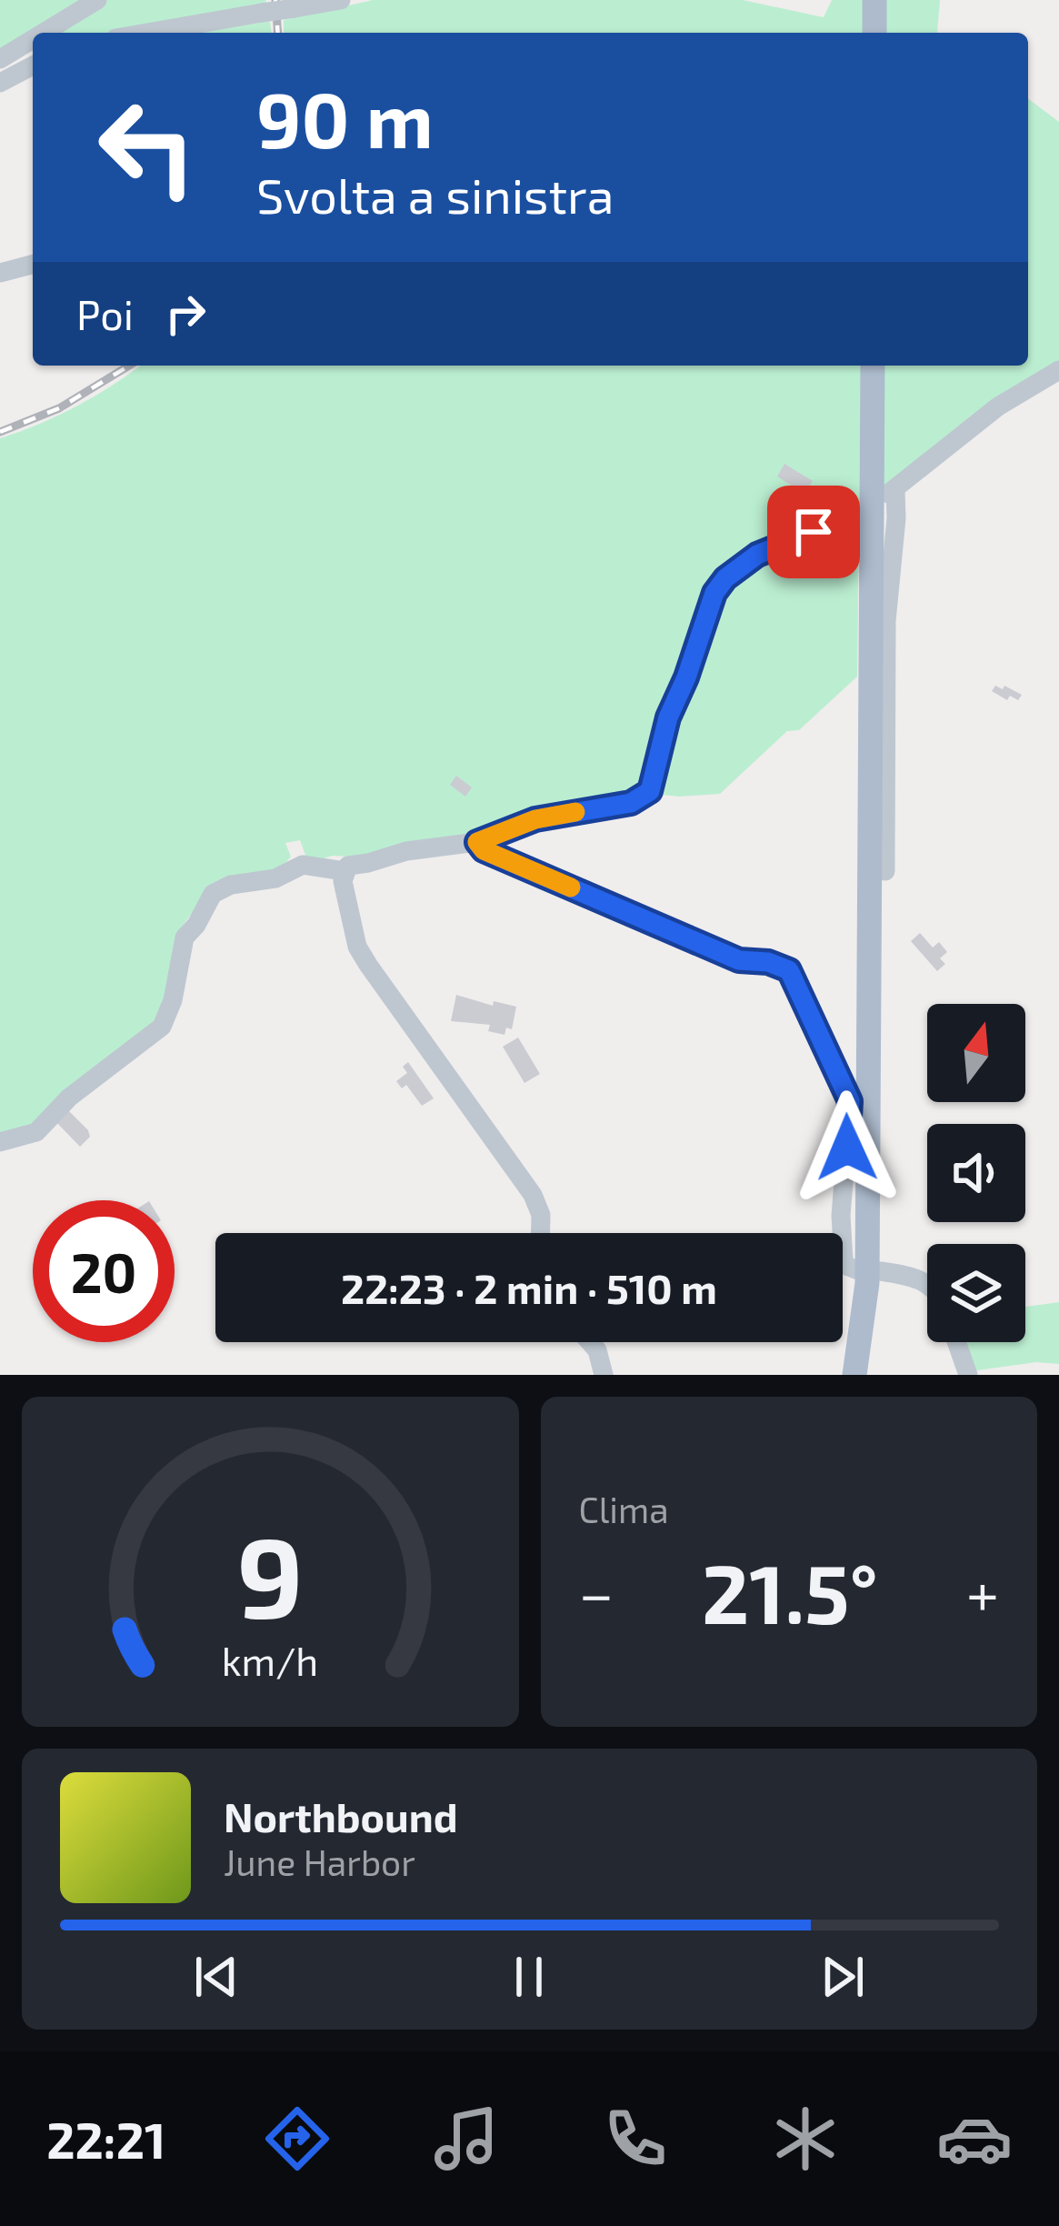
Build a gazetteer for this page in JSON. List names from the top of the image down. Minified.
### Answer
{"north":"top","page":{"turn":["90 m","Svolta a sinistra"],"then":"Poi","limit":"20","trip":"22:23 · 2 min · 510 m","tile":"Clima","heat":["−","21.5°","+"],"song":["Northbound","June Harbor"],"tabs":"22:21","gauge":["9","km/h"]}}
